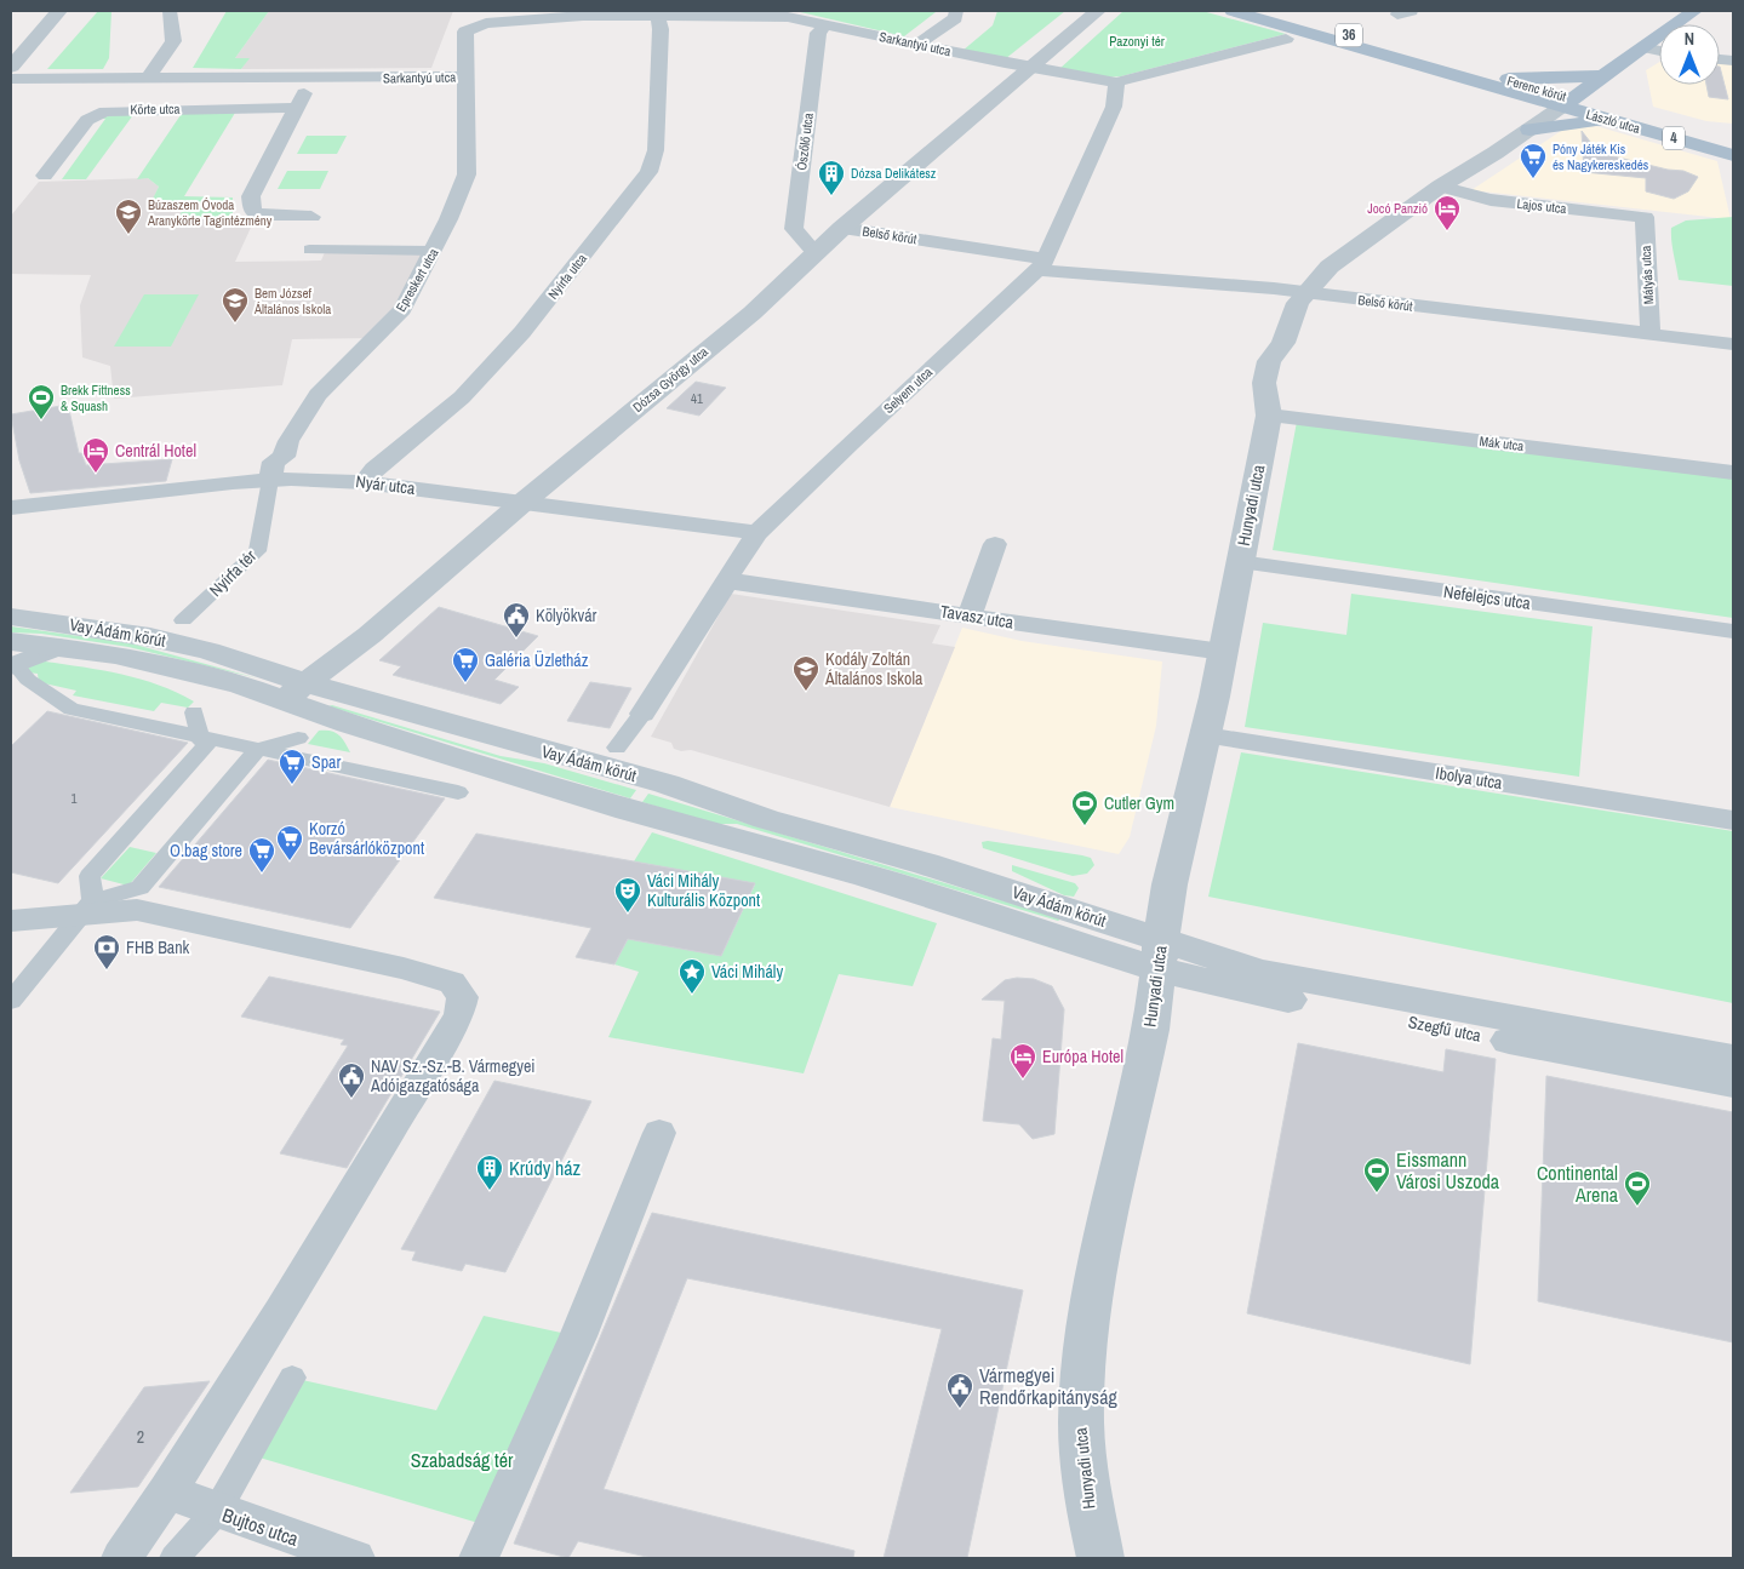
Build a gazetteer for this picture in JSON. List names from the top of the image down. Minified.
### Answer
{"streets":{"main road":["36","Ferenc körút","László utca","4","Hunyadi utca"],"street":["Sarkantyú utca","Körte utca","Ószőlő utca","Lajos utca","Belső körút","Mátyás utca","Nyírfa utca","Epreskert utca","Dózsa György utca","Selyem utca","Mák utca","Nyár utca","Nyírfa tér","Nefelejcs utca","Tavasz utca","Vay Ádám körút","Ibolya utca","Szegfű utca","Bujtos utca"]},"crossings":[["36","Ferenc körút"],["36","László utca"],["36","Hunyadi utca"],["Sarkantyú utca","Ószőlő utca"],["Sarkantyú utca","Nyírfa utca"],["Sarkantyú utca","Epreskert utca"],["Sarkantyú utca","Dózsa György utca"],["Ferenc körút","László utca"],["Ferenc körút","Hunyadi utca"],["László utca","4"],["László utca","Hunyadi utca"],["4","Hunyadi utca"],["Ószőlő utca","Dózsa György utca"],["Lajos utca","Mátyás utca"],["Lajos utca","Hunyadi utca"],["Belső körút","Mátyás utca"],["Belső körút","Dózsa György utca"],["Belső körút","Selyem utca"],["Belső körút","Hunyadi utca"],["Nyírfa utca","Nyár utca"],["Epreskert utca","Nyár utca"],["Epreskert utca","Nyírfa tér"],["Dózsa György utca","Nyár utca"],["Dózsa György utca","Vay Ádám körút"],["Selyem utca","Nyár utca"],["Selyem utca","Tavasz utca"],["Mák utca","Hunyadi utca"],["Nyár utca","Nyírfa tér"],["Hunyadi utca","Nefelejcs utca"],["Hunyadi utca","Tavasz utca"],["Hunyadi utca","Vay Ádám körút"],["Hunyadi utca","Ibolya utca"],["Hunyadi utca","Szegfű utca"],["Vay Ádám körút","Szegfű utca"]],"parks":["Pazonyi tér","Szabadság tér"],"places":{"supermarket":["Póny Játék Kis és Nagykereskedés","Galéria Üzletház","Spar","Korzó Bevársárlóközpont","O.bag store"],"building":["Dózsa Delikátesz","Krúdy ház"],"hotel":["Jocó Panzió","Centrál Hotel","Európa Hotel"],"school or university":["Búzaszem Óvoda Aranykörte Tagintézmény","Bem József Általános Iskola","Kodály Zoltán Általános Iskola"],"sports":["Brekk Fittness & Squash","Cutler Gym","Eissmann Városi Uszoda","Continental Arena"],"public building":["Kölyökvár","NAV Sz.-Sz.-B. Vármegyei Adóigazgatósága","Vármegyei Rendőrkapitányság"],"theatre":["Váci Mihály Kulturális Központ"],"bank":["FHB Bank"],"place":["Váci Mihály"]},"house_numbers":["41","1","2"],"north":"top"}
